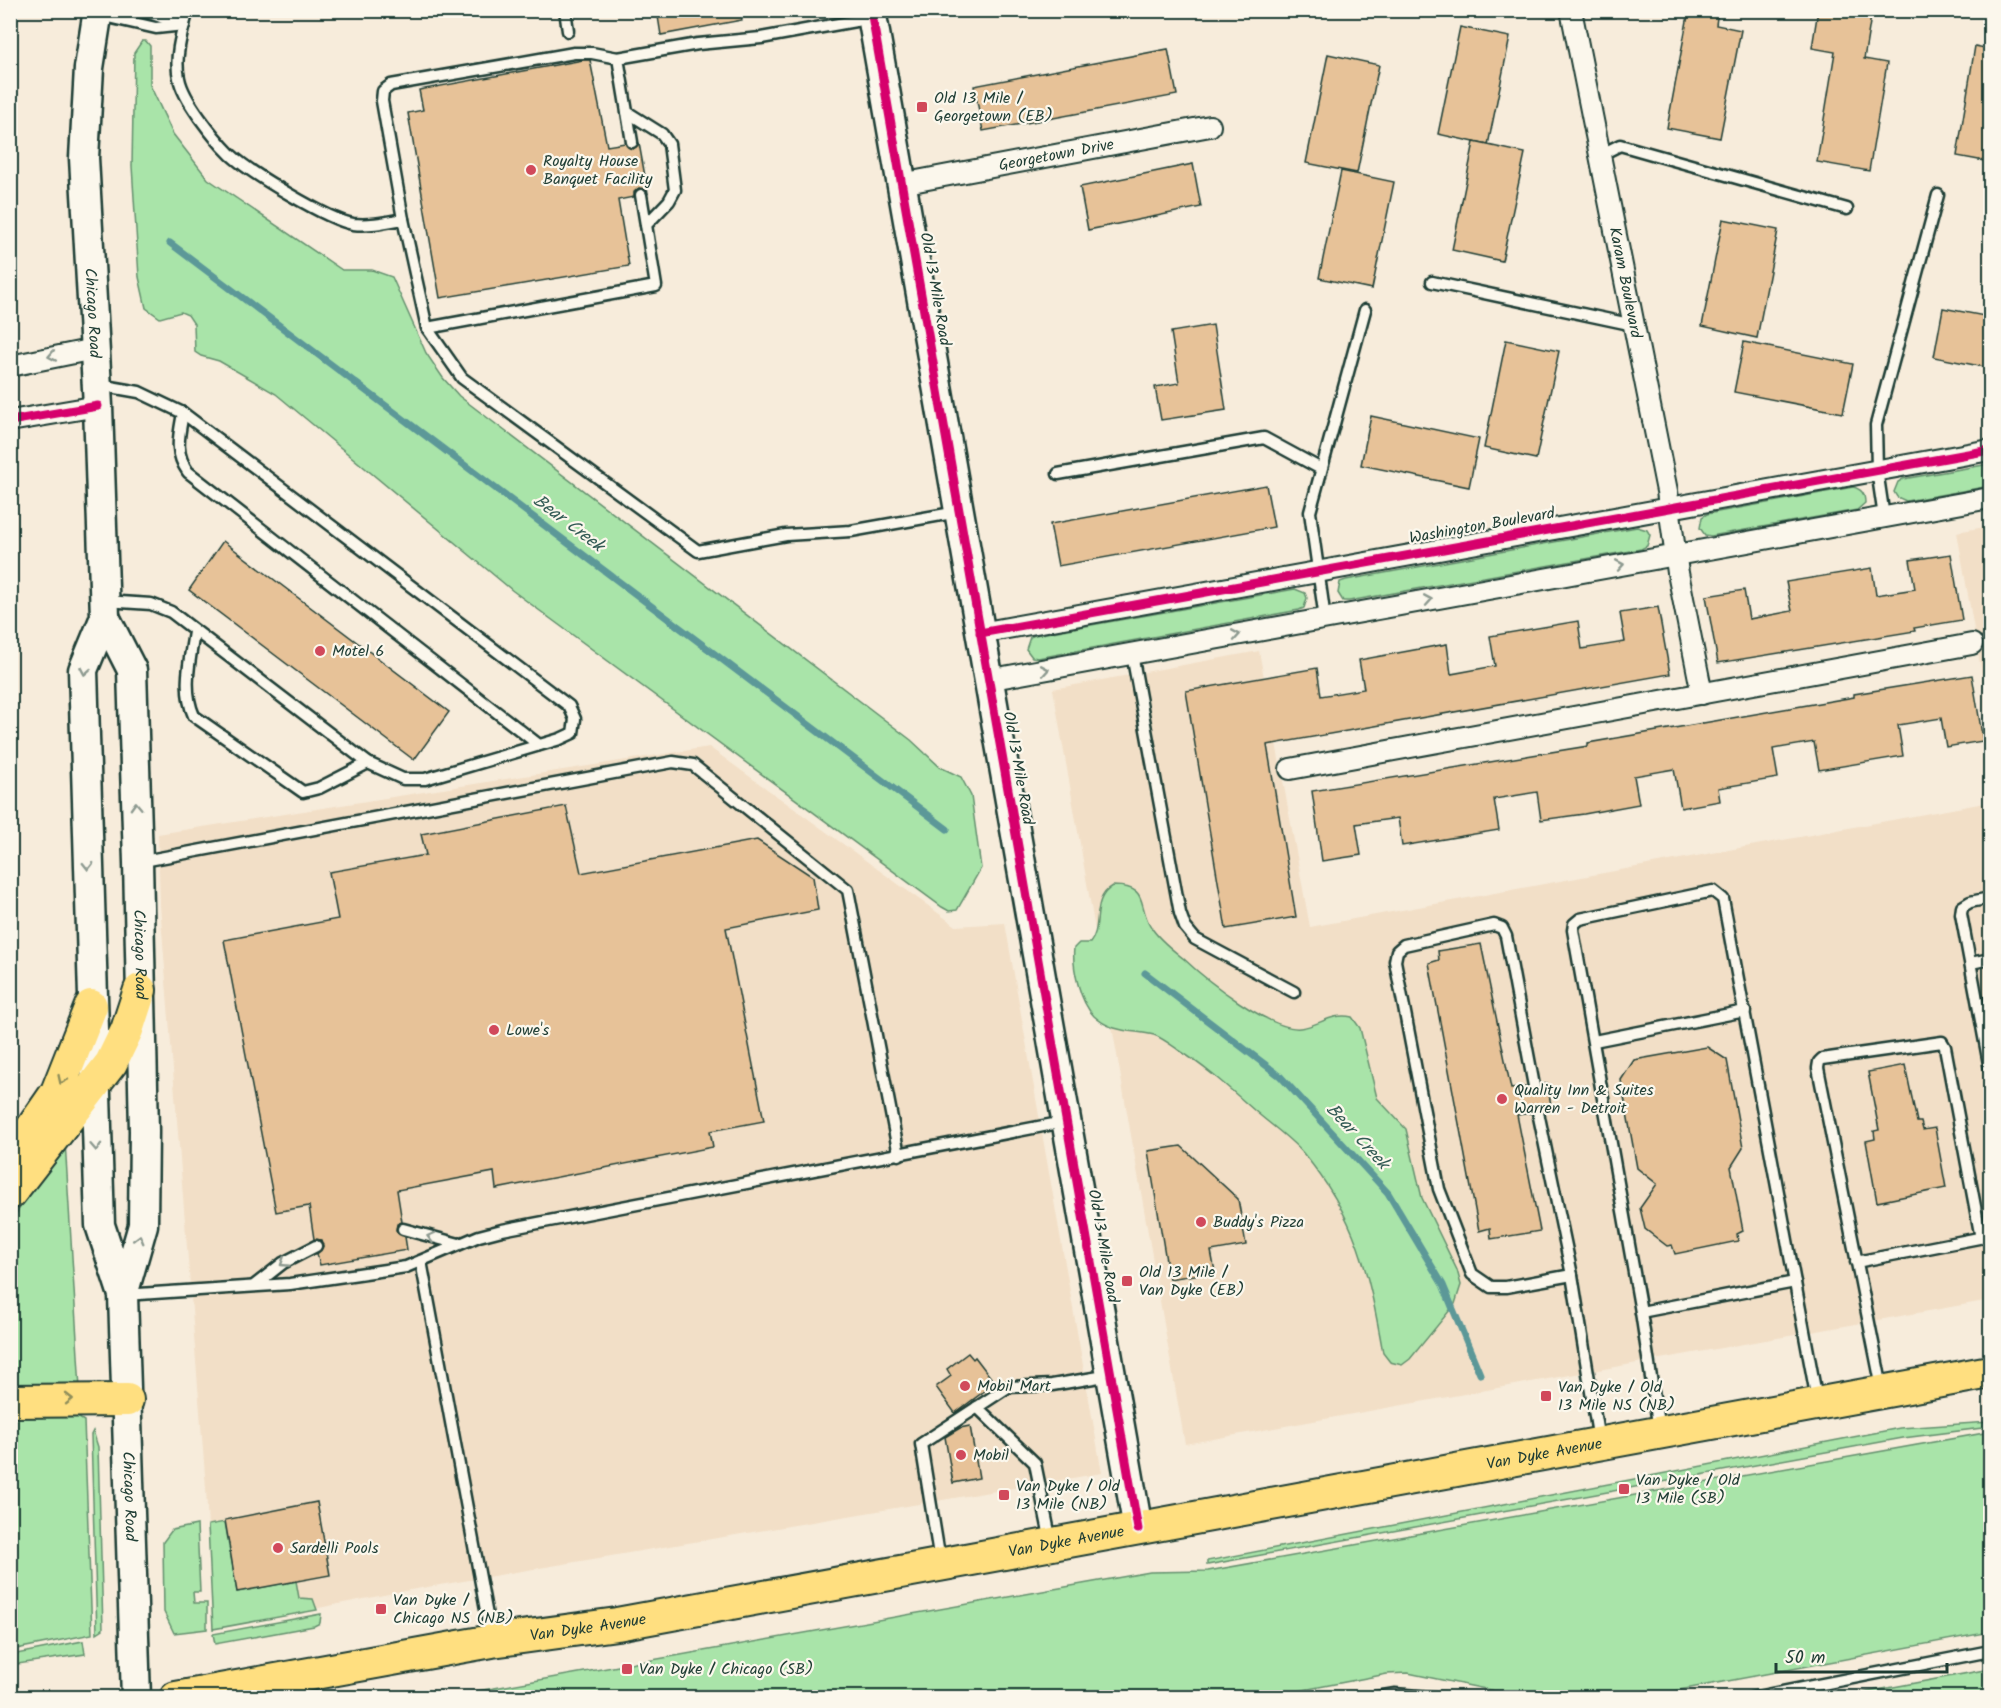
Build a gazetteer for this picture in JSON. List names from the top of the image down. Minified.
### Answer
{"streets":{"main road":["Old 13 Mile Road","Chicago Road","Van Dyke Avenue"],"street":["Georgetown Drive","Karam Boulevard","Washington Boulevard"]},"crossings":[["Georgetown Drive","Old 13 Mile Road"],["Karam Boulevard","Washington Boulevard"],["Old 13 Mile Road","Washington Boulevard"],["Old 13 Mile Road","Van Dyke Avenue"]],"water":["Bear Creek"],"places":{"transit":["Old 13 Mile / Georgetown (EB)","Old 13 Mile / Van Dyke (EB)","Van Dyke / Old 13 Mile NS (NB)","Van Dyke / Old 13 Mile (SB)","Van Dyke / Old 13 Mile (NB)","Van Dyke / Chicago NS (NB)","Van Dyke / Chicago (SB)"],"other":["Royalty House Banquet Facility","Motel 6","Lowe's","Quality Inn & Suites Warren - Detroit","Buddy's Pizza","Mobil Mart","Mobil","Sardelli Pools"]},"scale_bar":"50 m"}
